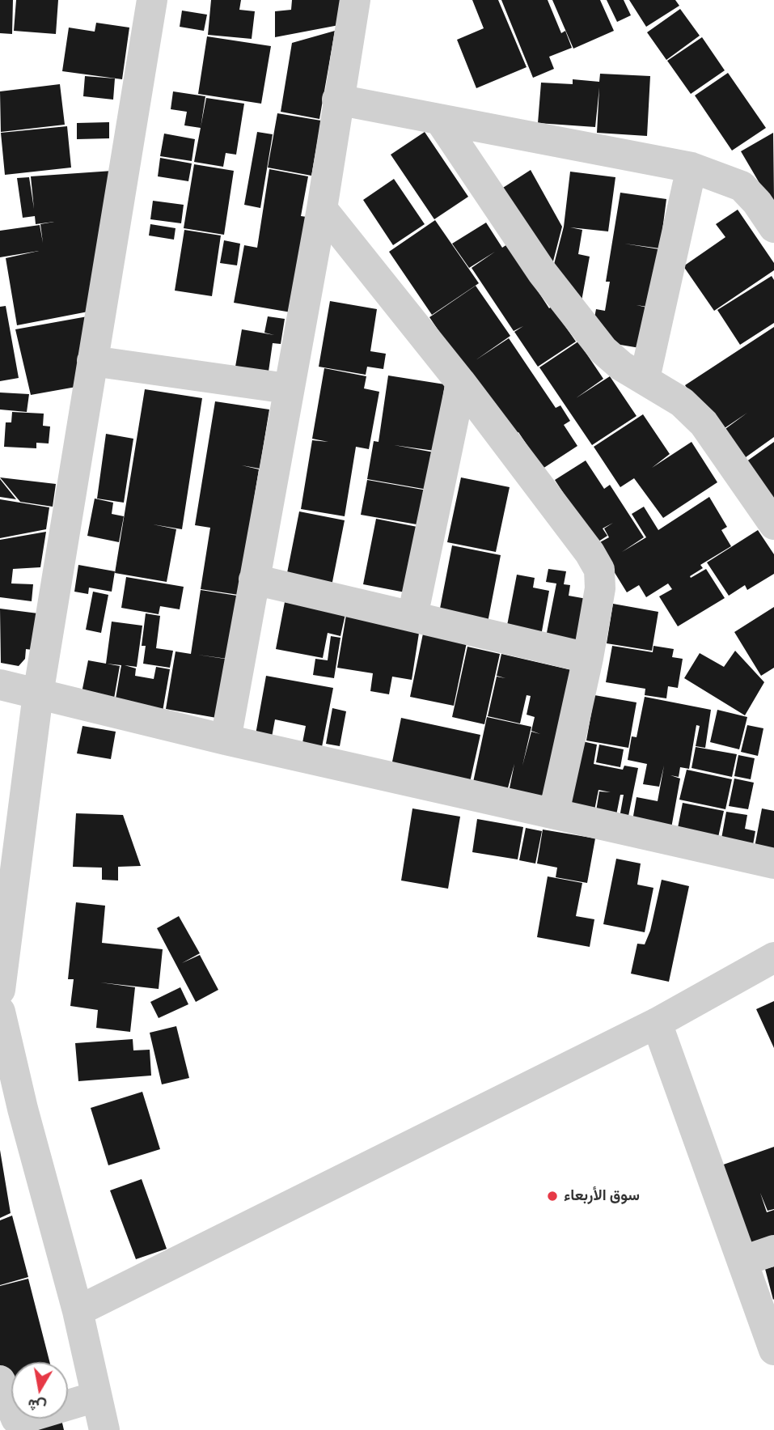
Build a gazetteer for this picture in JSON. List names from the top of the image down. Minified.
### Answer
{"places":["سوق الأربعاء"],"north":"bottom"}
